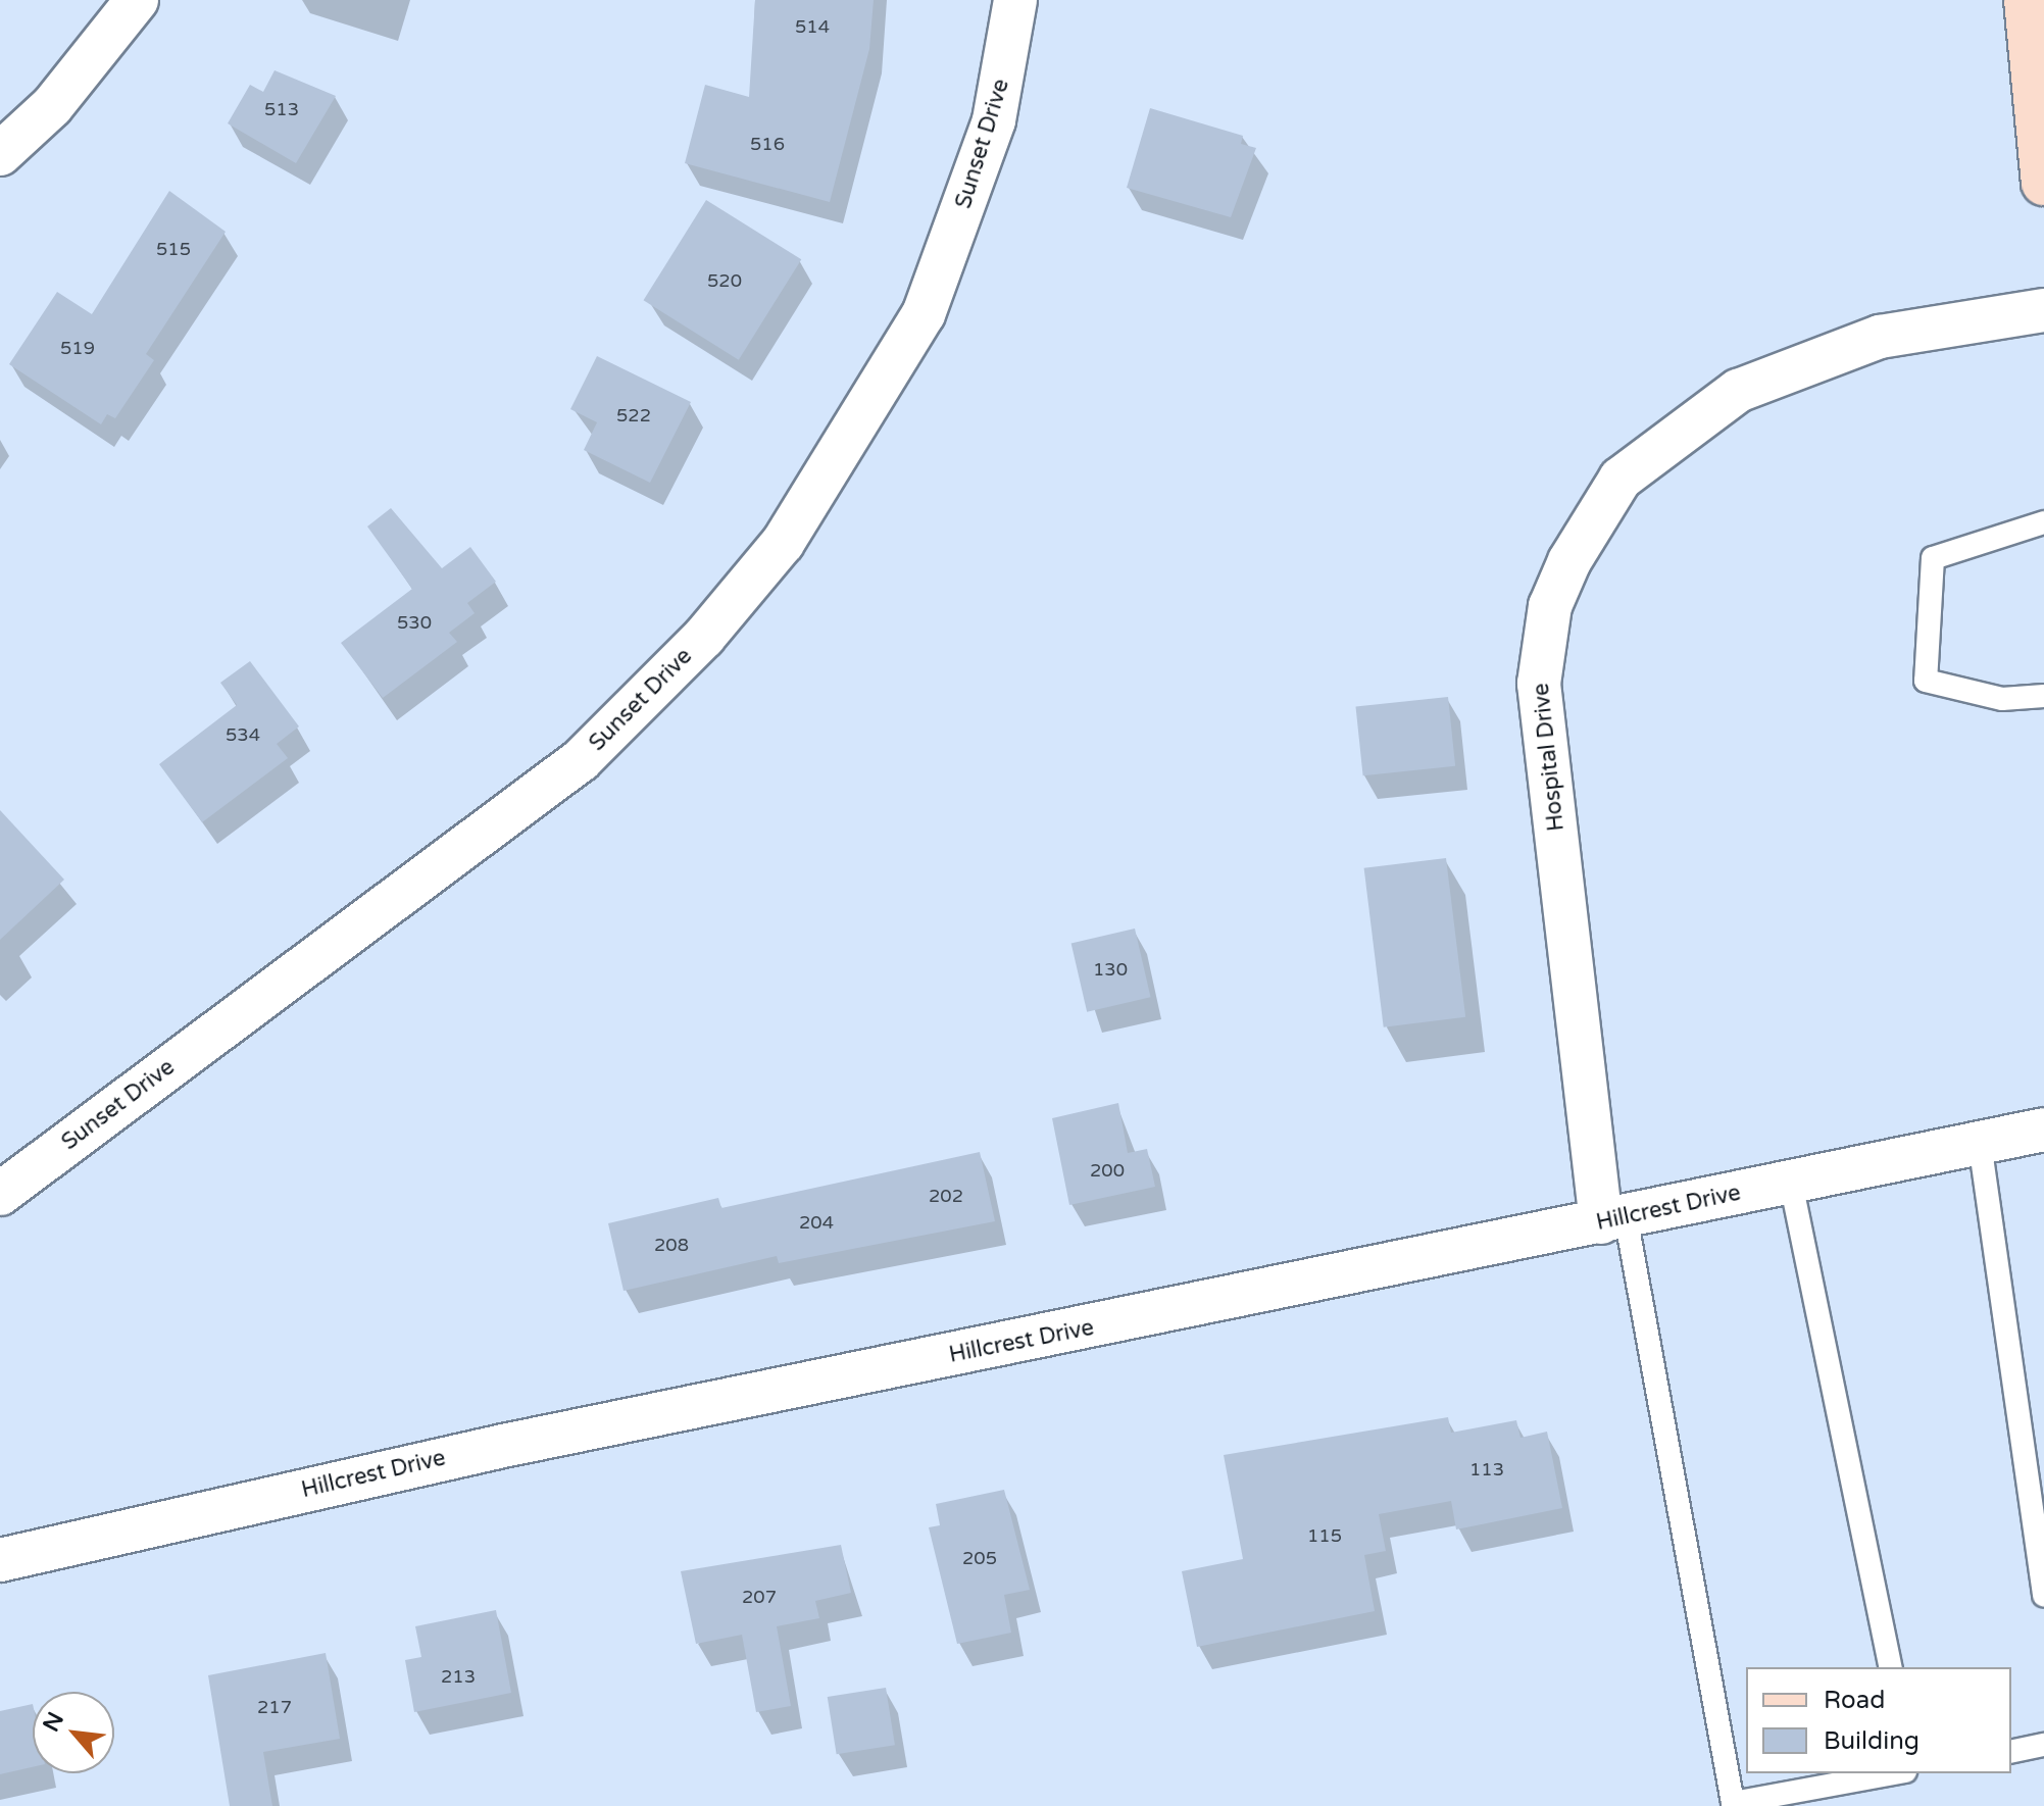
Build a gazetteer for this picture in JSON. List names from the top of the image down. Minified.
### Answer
{"streets":{"street":["Sunset Drive","Hospital Drive","Hillcrest Drive"]},"crossings":[["Hospital Drive","Hillcrest Drive"]],"house_numbers":["514","513","516","515","520","519","522","530","534","130","200","202","204","208","113","115","205","207","213","217"],"legend":["Road","Building"],"north":"top left"}
